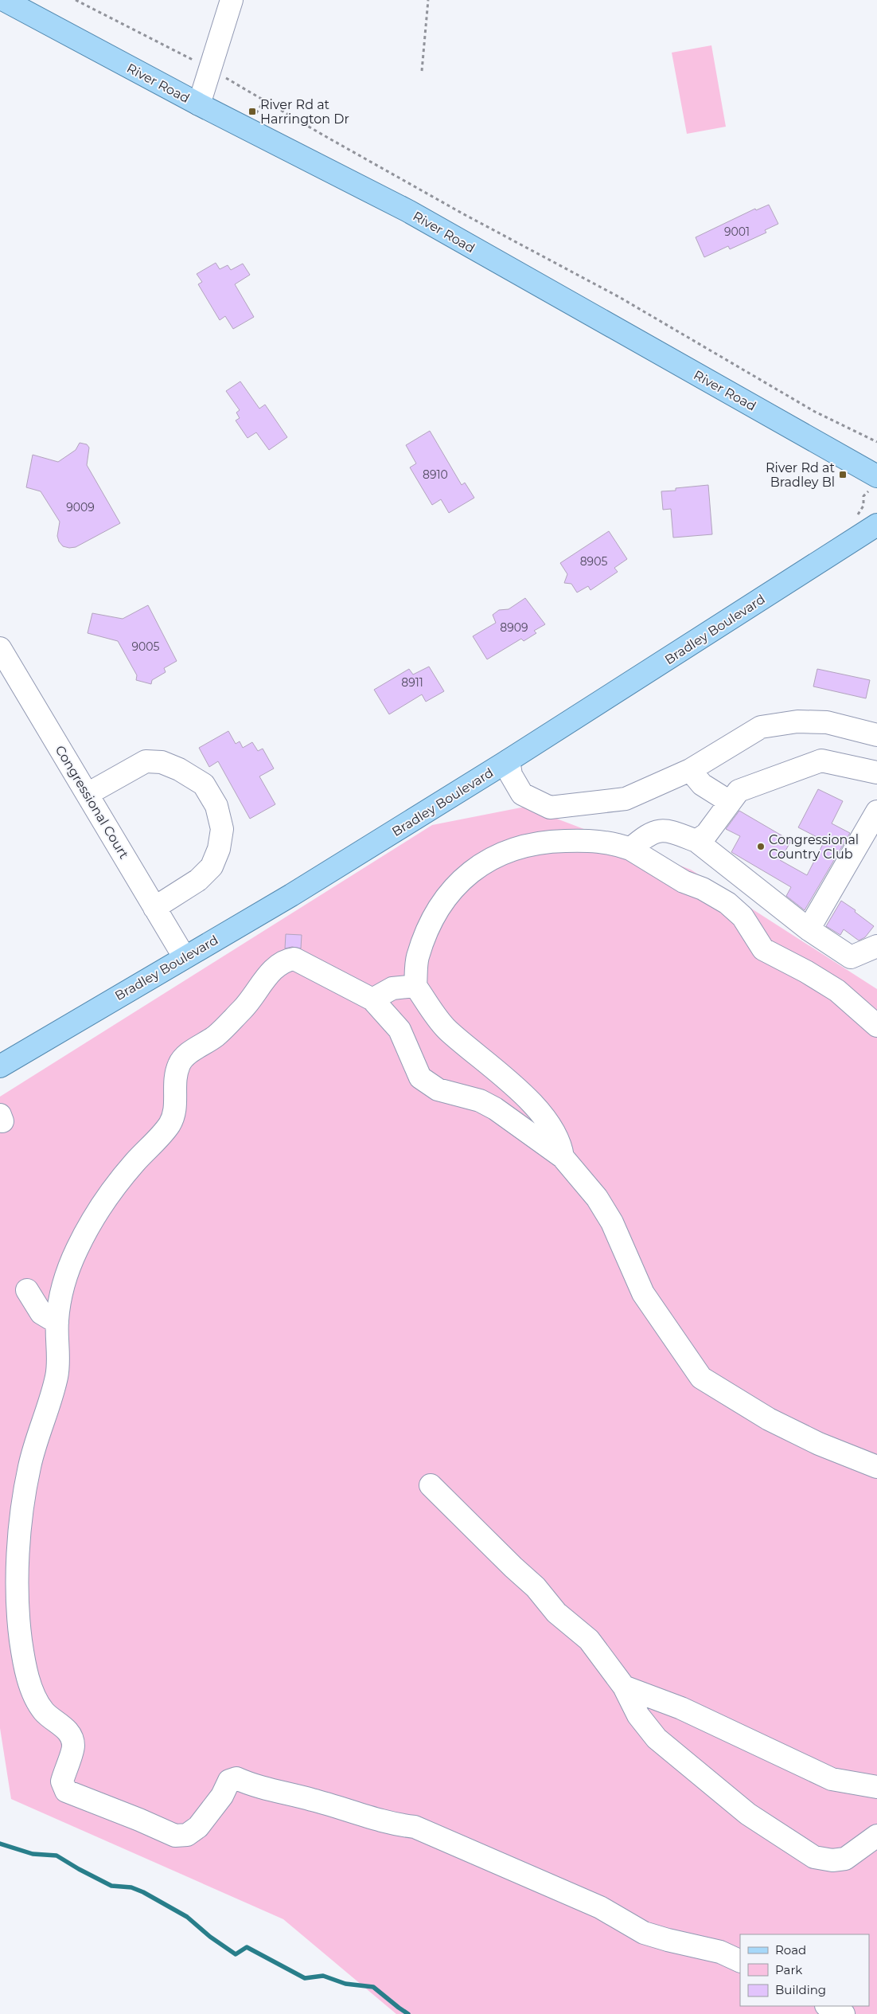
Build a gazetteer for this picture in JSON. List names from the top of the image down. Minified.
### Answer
{"streets":{"main road":["River Road","Bradley Boulevard"],"street":["Congressional Court"]},"crossings":[["Bradley Boulevard","Congressional Court"]],"places":{"transit":["River Rd at Harrington Dr","River Rd at Bradley Bl"],"other":["Congressional Country Club"]},"house_numbers":["9001","8910","9009","8905","8909","9005","8911"],"legend":["Road","Park","Building"]}
